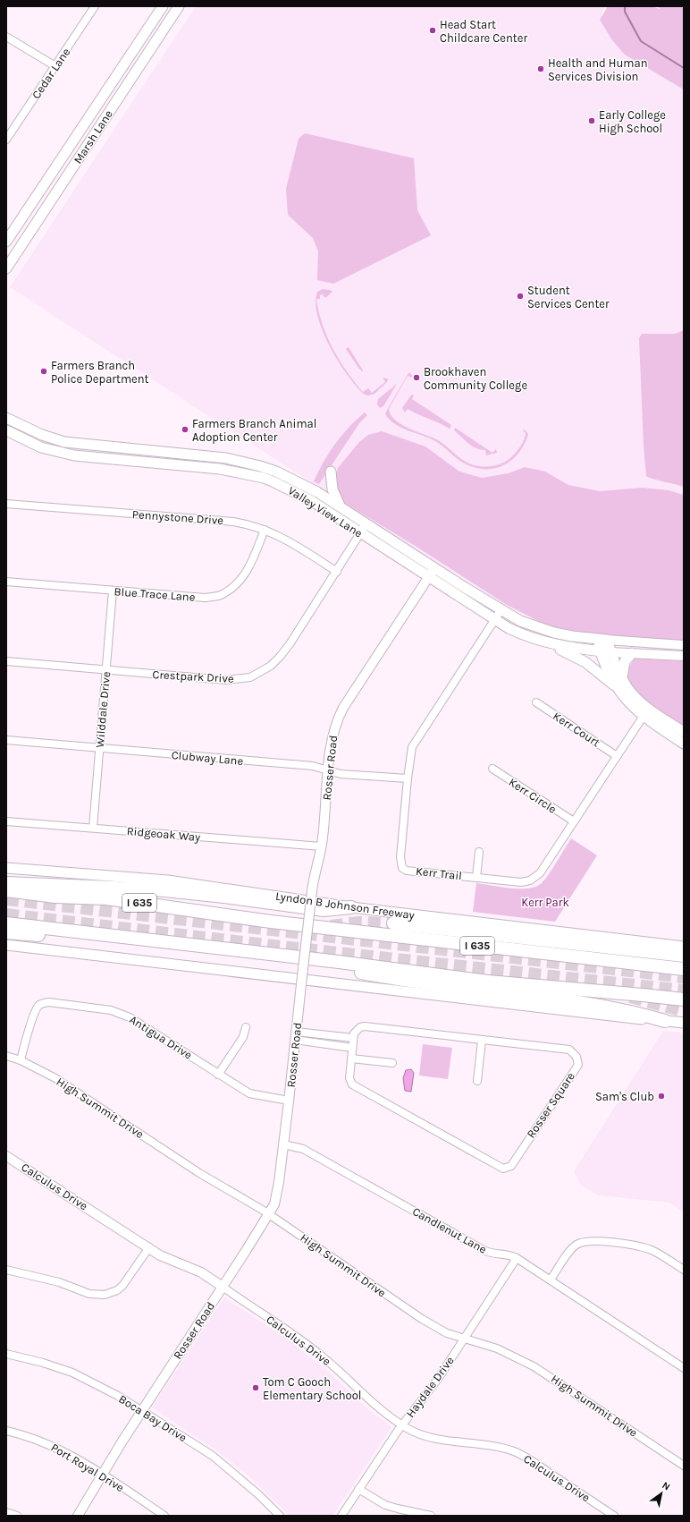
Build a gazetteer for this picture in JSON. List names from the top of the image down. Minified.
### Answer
{"streets":{"highway":["I 635","Lyndon B Johnson Freeway"],"main road":["Marsh Lane","Valley View Lane"],"street":["Cedar Lane","Pennystone Drive","Blue Trace Lane","Crestpark Drive","Wilddale Drive","Kerr Court","Clubway Lane","Rosser Road","Kerr Circle","Ridgeoak Way","Kerr Trail","Antigua Drive","Rosser Square","High Summit Drive","Calculus Drive","Candlenut Lane","Haydale Drive","Boca Bay Drive","Port Royal Drive"]},"crossings":[["Valley View Lane","Crestpark Drive"],["Valley View Lane","Rosser Road"],["Valley View Lane","Kerr Trail"],["Pennystone Drive","Blue Trace Lane"],["Pennystone Drive","Crestpark Drive"],["Blue Trace Lane","Wilddale Drive"],["Crestpark Drive","Wilddale Drive"],["Wilddale Drive","Clubway Lane"],["Wilddale Drive","Ridgeoak Way"],["Kerr Court","Kerr Trail"],["Clubway Lane","Rosser Road"],["Clubway Lane","Kerr Trail"],["Rosser Road","Ridgeoak Way"],["Rosser Road","Antigua Drive"],["Rosser Road","High Summit Drive"],["Rosser Road","Calculus Drive"],["Rosser Road","Candlenut Lane"],["Rosser Road","Boca Bay Drive"],["Rosser Road","Port Royal Drive"],["Kerr Circle","Kerr Trail"],["Antigua Drive","High Summit Drive"],["High Summit Drive","Haydale Drive"],["Calculus Drive","Haydale Drive"],["Candlenut Lane","Haydale Drive"]],"parks":["Kerr Park"],"places":["Head Start Childcare Center","Health and Human Services Division","Early College High School","Student Services Center","Farmers Branch Police Department","Brookhaven Community College","Farmers Branch Animal Adoption Center","Sam's Club","Tom C Gooch Elementary School"],"north":"top right"}
